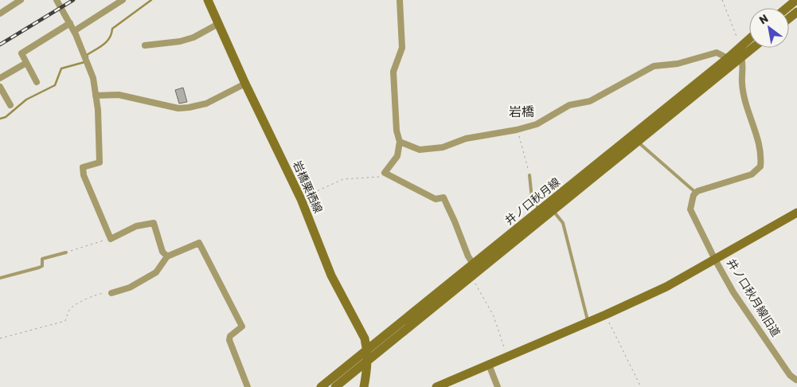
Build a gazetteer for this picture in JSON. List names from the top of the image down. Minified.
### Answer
{"streets":{"main road":["岩橋栗栖線","井ノ口秋月線","井ノ口秋月線旧道"]},"crossings":[["岩橋栗栖線","井ノ口秋月線"]],"districts":["岩橋"],"north":"top left"}
